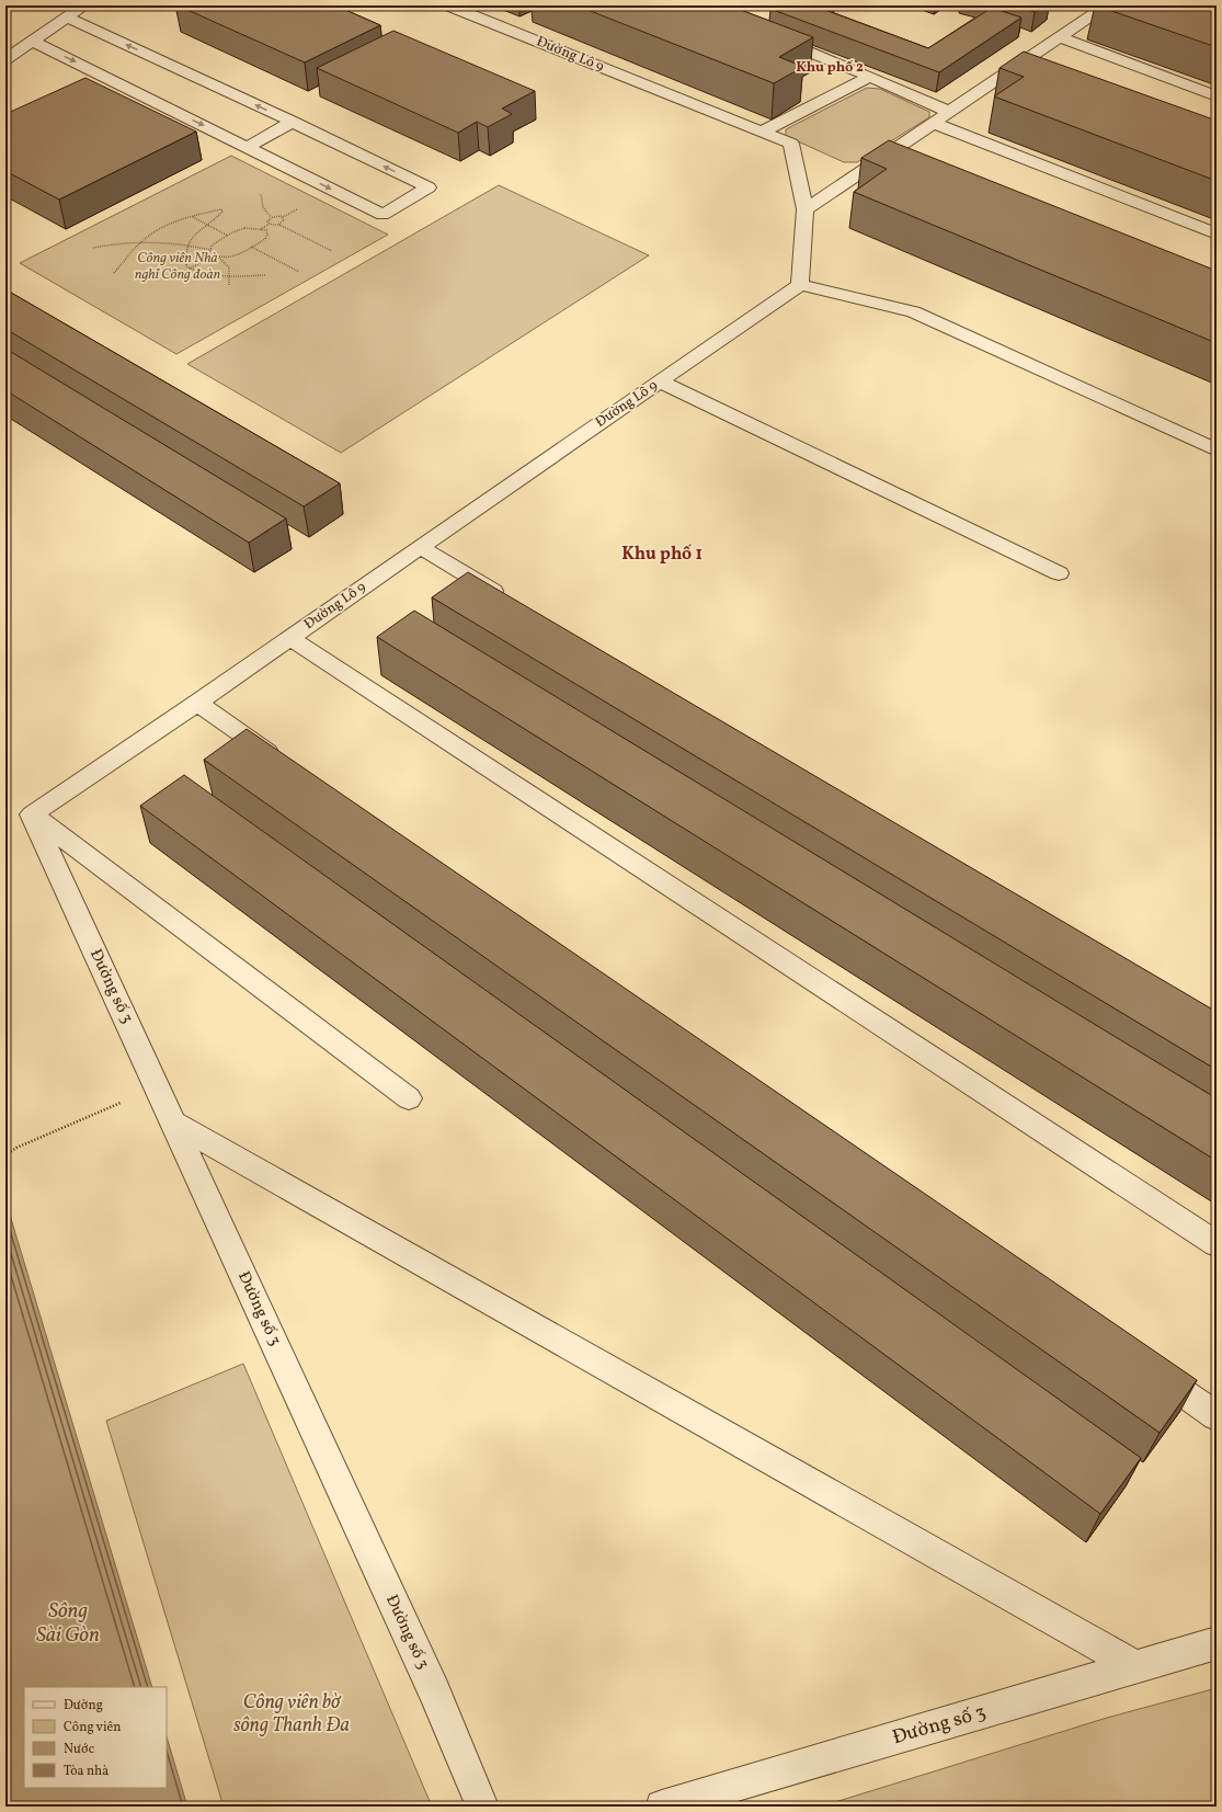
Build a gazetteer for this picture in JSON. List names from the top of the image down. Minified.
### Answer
{"streets":{"street":["Đường Lô 9","Đường số 3"]},"crossings":[["Đường Lô 9","Đường số 3"]],"districts":["Khu phố 2","Khu phố 1"],"water":["Sông Sài Gòn"],"parks":["Công viên Nhà nghỉ Công đoàn","Công viên bờ sông Thanh Đa"],"legend":["Đường","Công viên","Nước","Tòa nhà"]}
